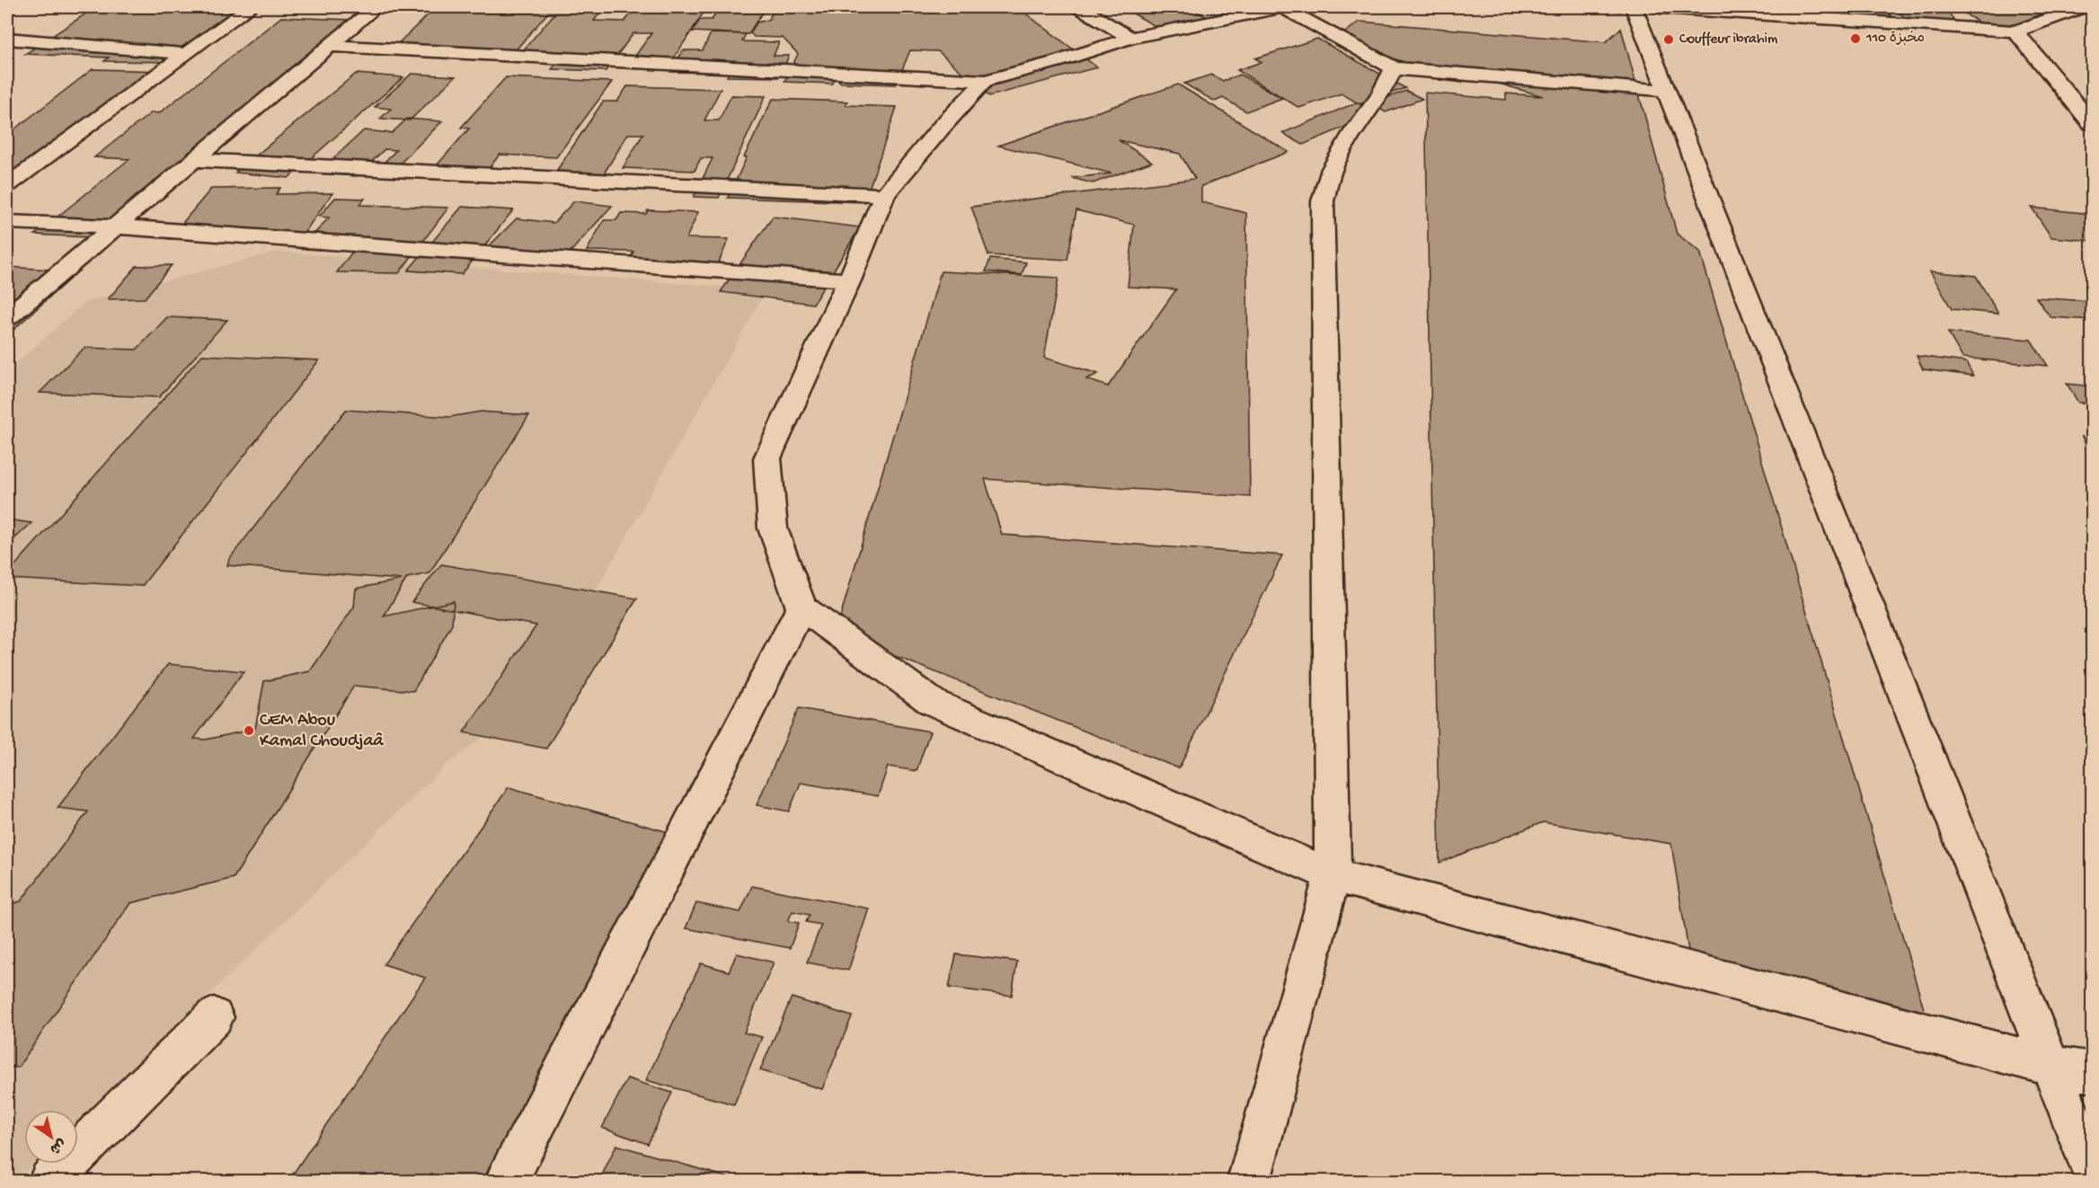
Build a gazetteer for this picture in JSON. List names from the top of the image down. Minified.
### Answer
{"places":["مخبزة 110","Couffeur ibrahim","CEM Abou Kamal Choudjaâ"],"north":"bottom right"}
